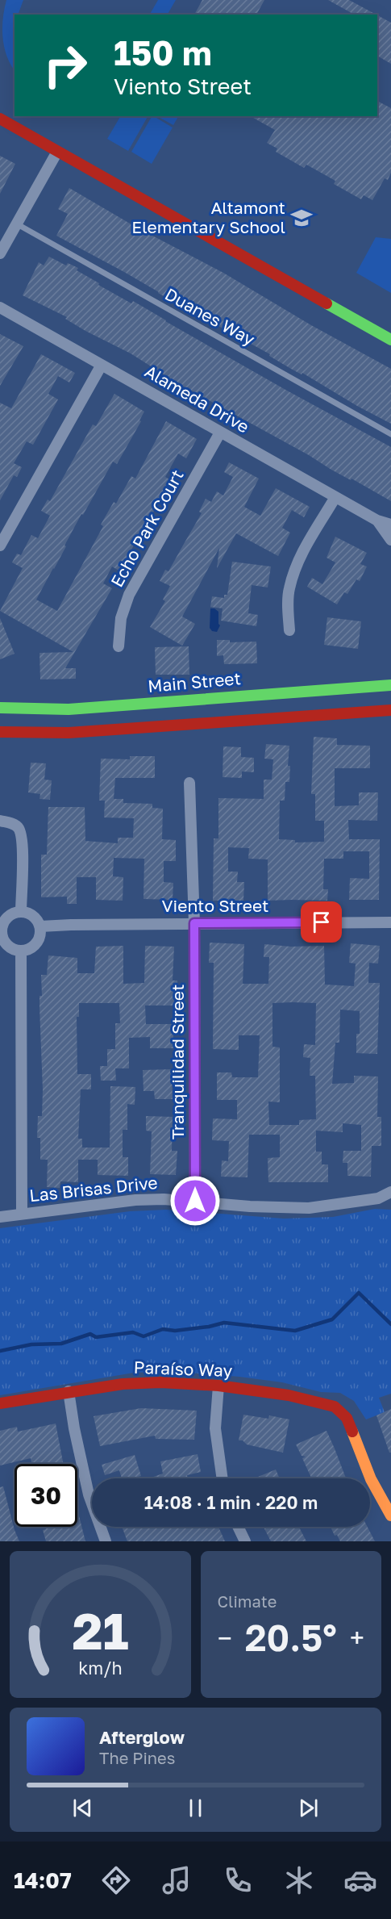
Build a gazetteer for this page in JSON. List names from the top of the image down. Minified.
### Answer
{"streets":{"street":["Alameda Drive","Echo Park Court","Main Street","Viento Street","Tranquilidad Street","Las Brisas Drive","Paraíso Way"],"lane":["Duanes Way"]},"crossings":[["Alameda Drive","Echo Park Court"],["Viento Street","Tranquilidad Street"],["Tranquilidad Street","Las Brisas Drive"]],"places":{"school or university":["Altamont Elementary School"]},"page":{"turn":["150 m","Viento Street"],"limit":"30","trip":"14:08 · 1 min · 220 m","tile":"Climate","heat":["−","20.5°","+"],"song":["Afterglow","The Pines"],"tabs":"14:07","gauge":["21","km/h"]}}
